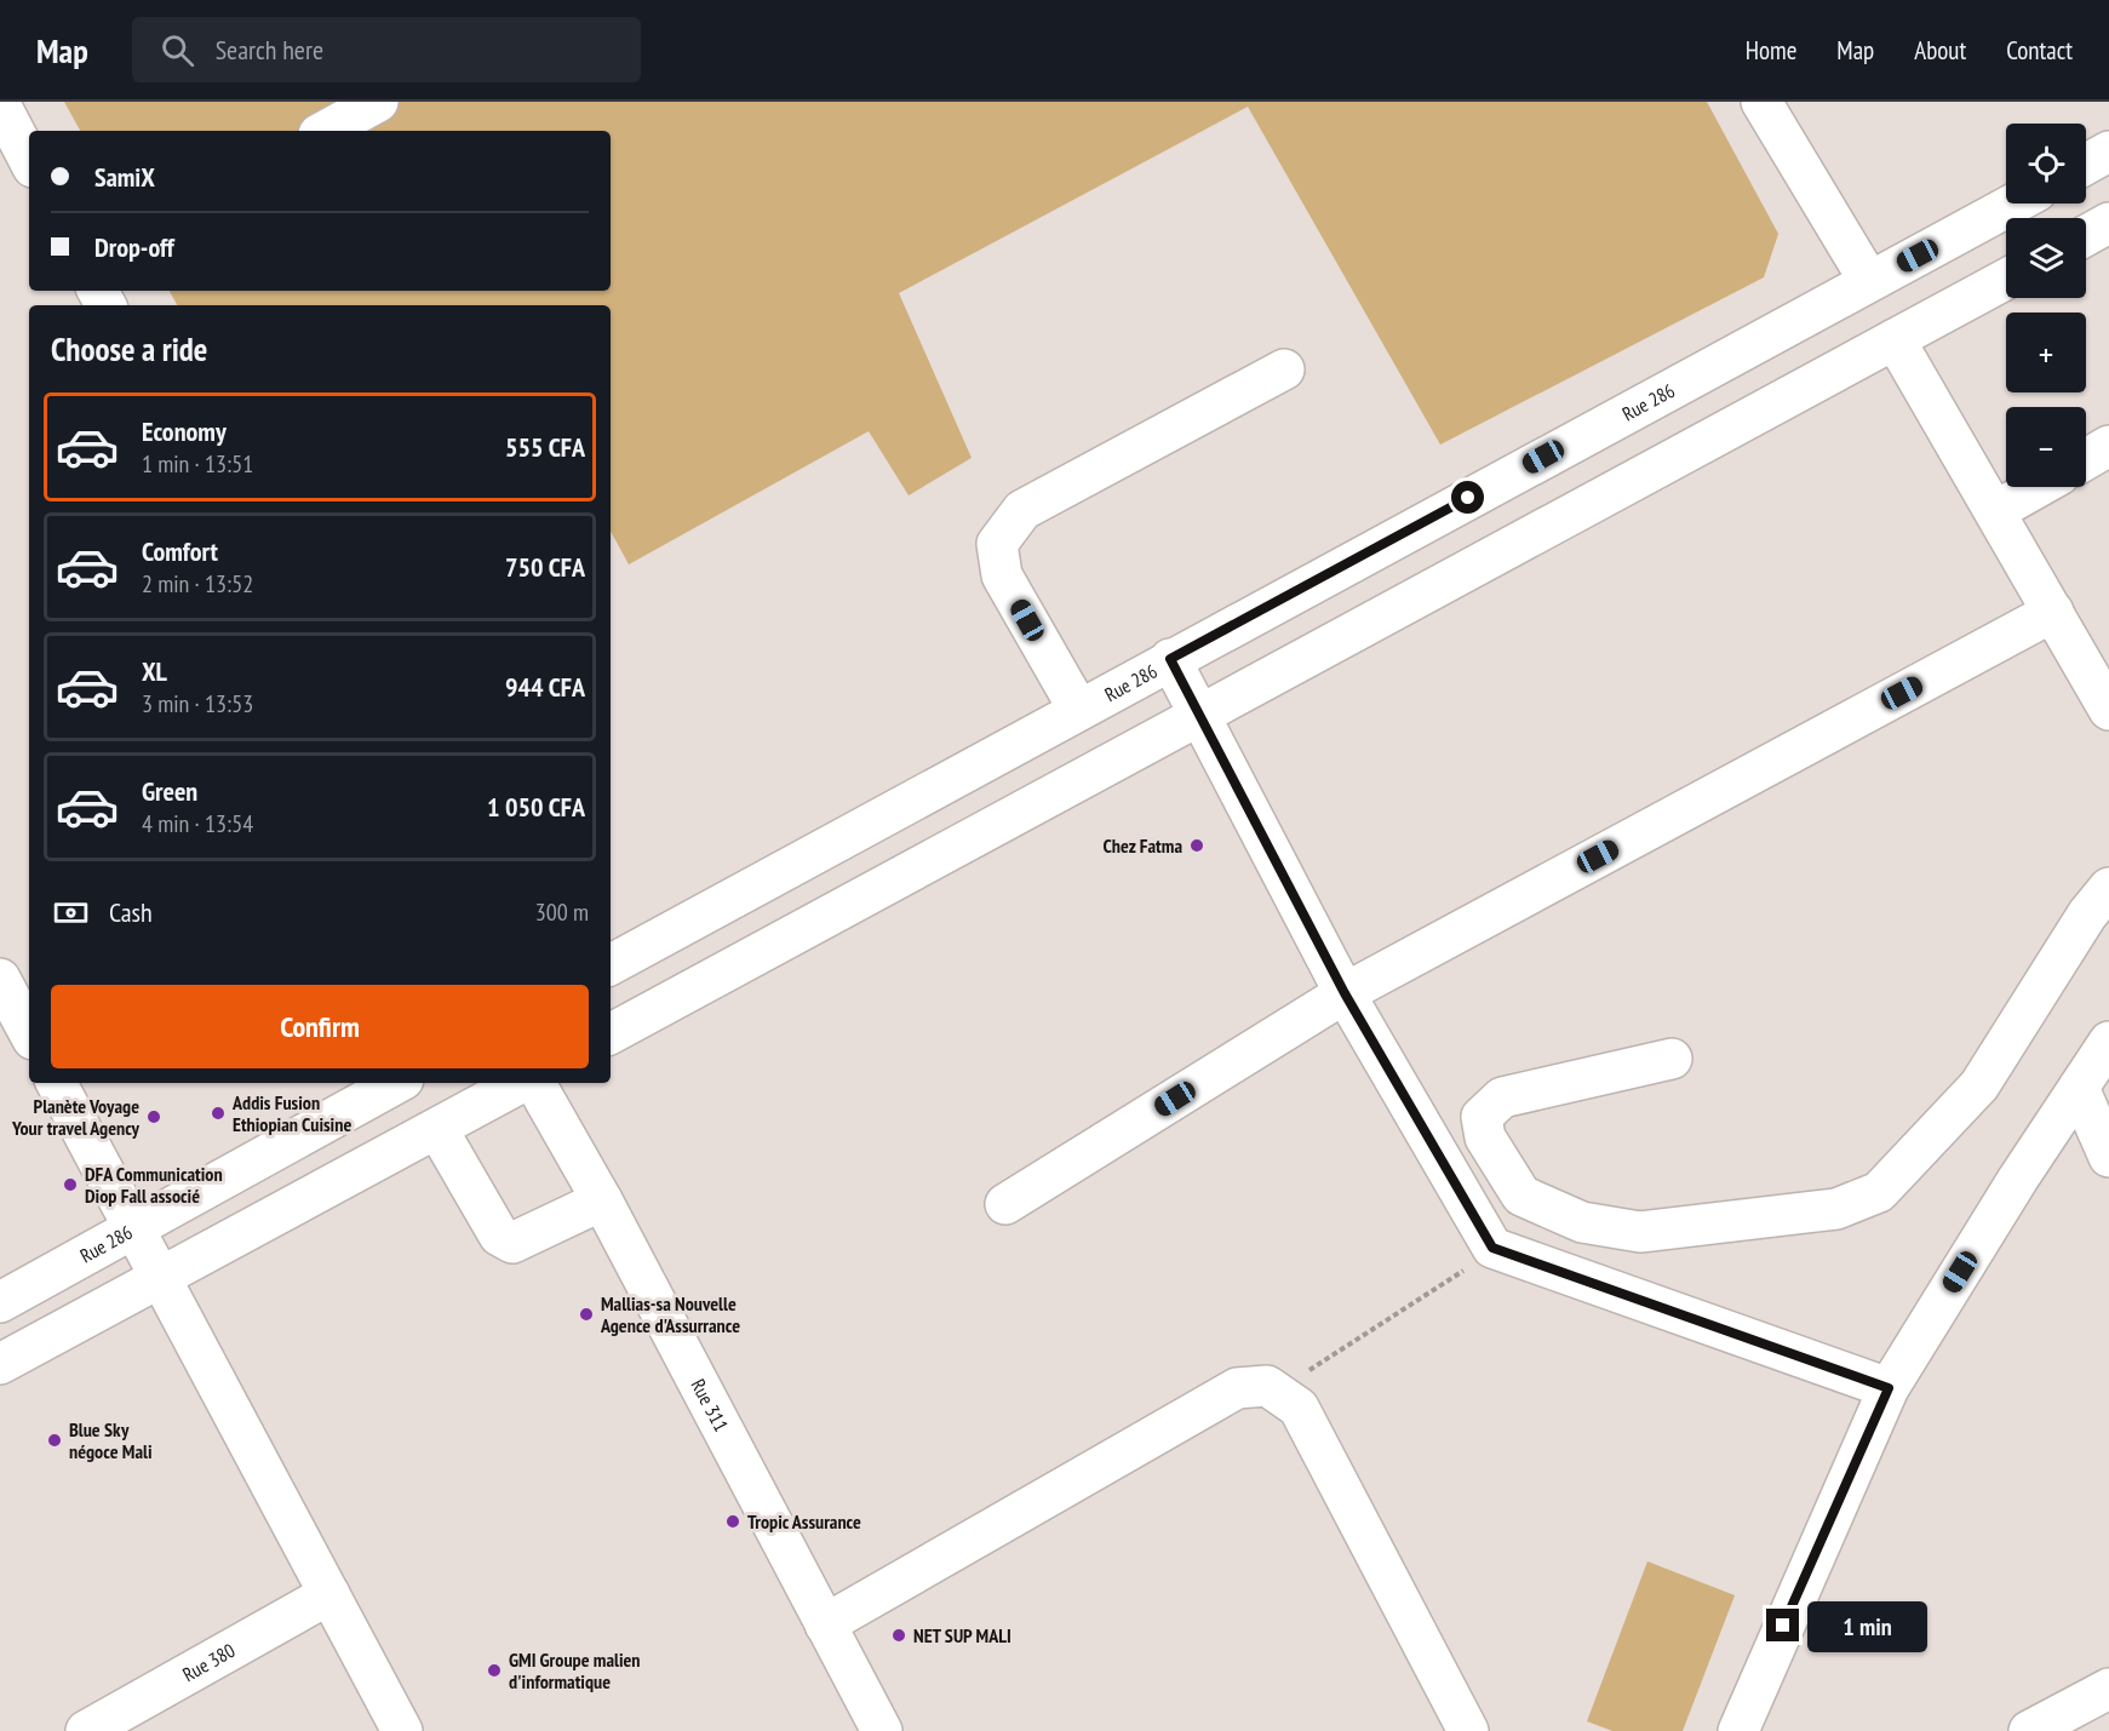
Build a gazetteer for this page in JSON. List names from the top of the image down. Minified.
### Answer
{"streets":{"street":["Rue 286","Rue 311","Rue 380"]},"places":["Chez Fatma","Addis Fusion Ethiopian Cuisine","Planète Voyage Your travel Agency","DFA Communication Diop Fall associé","Mallias-sa Nouvelle Agence d'Assurrance","Blue Sky négoce Mali","Tropic Assurance","NET SUP MALI","GMI Groupe malien d'informatique"],"page":{"header":"Map","search":"Search here","nav":["Home","Map","About","Contact"],"map_buttons":["+","−"],"banner":["SamiX","Drop-off"],"heading":"Choose a ride","list":[{"name":"Economy","note":"1 min · 13:51","value":"555 CFA"},{"name":"Comfort","note":"2 min · 13:52","value":"750 CFA"},{"name":"XL","note":"3 min · 13:53","value":"944 CFA"},{"name":"Green","note":"4 min · 13:54","value":"1 050 CFA"}],"pay":["Cash","300 m"],"buttons":"Confirm","bubble":"1 min"}}
